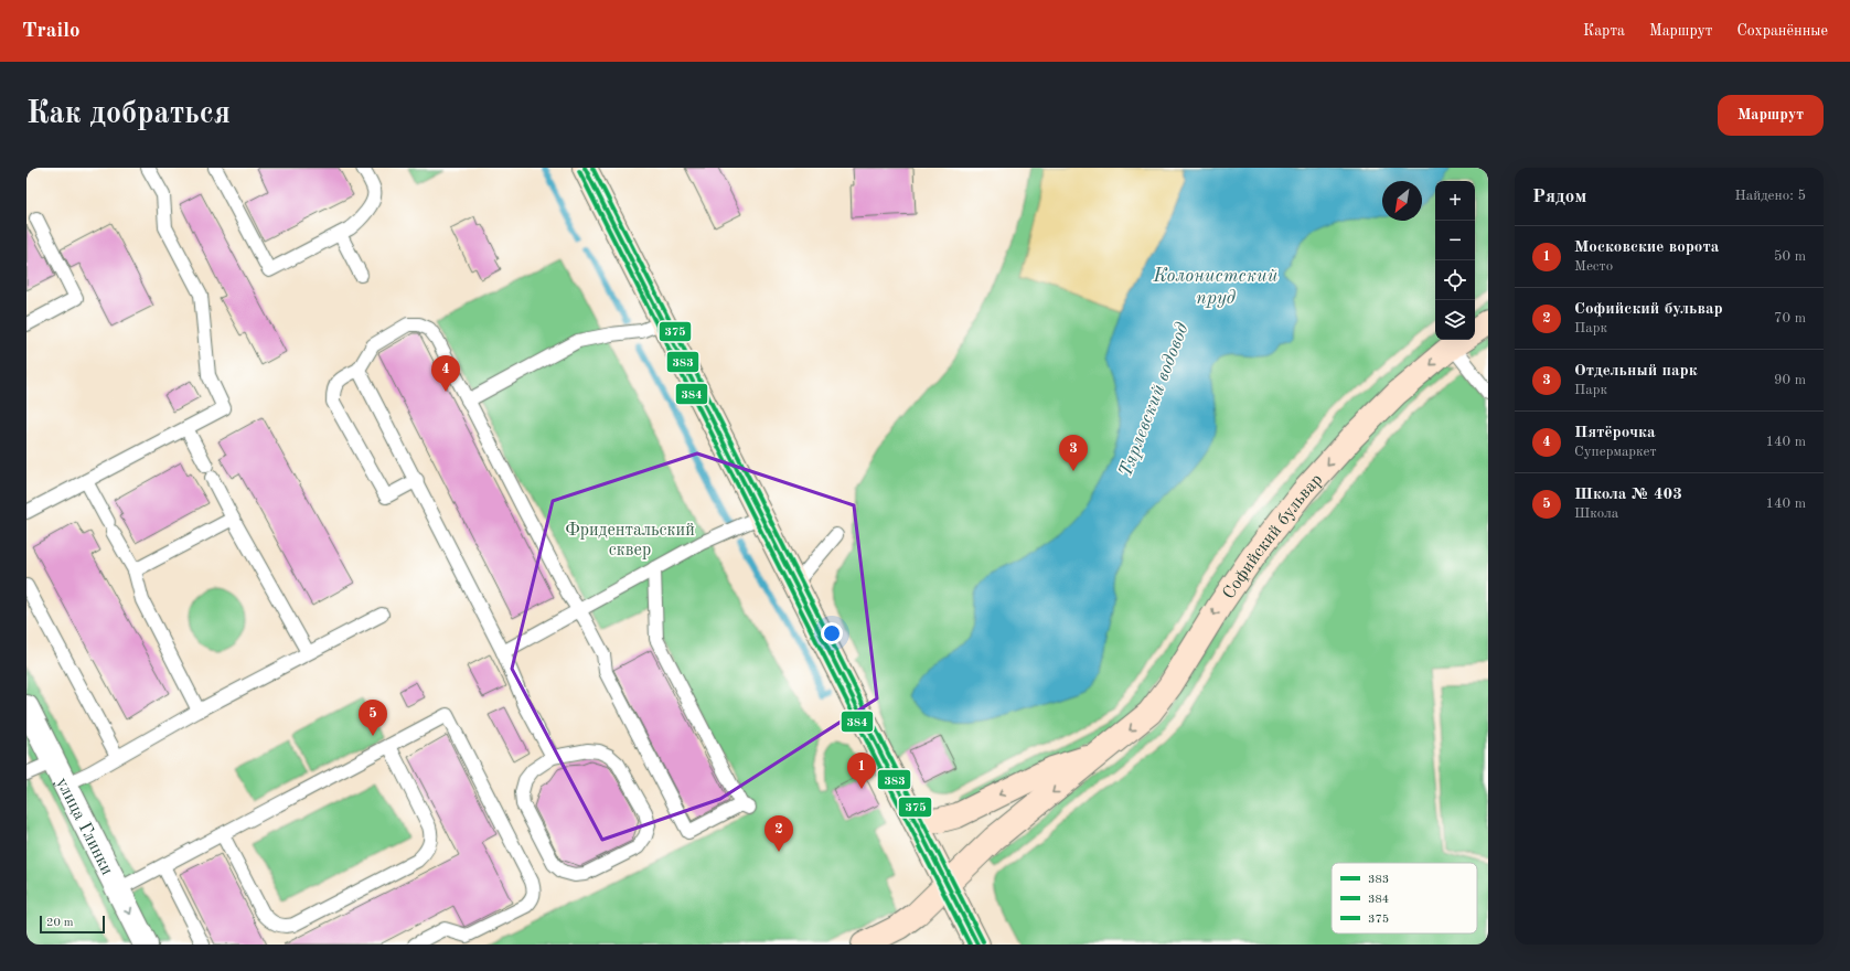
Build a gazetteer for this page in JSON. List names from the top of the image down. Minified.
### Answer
{"streets":{"main road":["Софийский бульвар"],"street":["улица Глинки"]},"one_way":["Софийский бульвар"],"water":["Колонистский пруд","Тярлевский водовод"],"parks":["Фридентальский сквер"],"lines":["transit line 383","transit line 375","transit line 384"],"legend":["383","384","375"],"scale_bar":"20 m","north":"bottom left","page":{"header":"Trailo","nav":["Карта","Маршрут","Сохранённые"],"buttons":"Маршрут","title":"Как добраться","heading":["Рядом","Найдено: 5"],"map_buttons":["+","−"],"list":[{"mark":"1","name":"Московские ворота","note":"Место","value":"50 m"},{"mark":"2","name":"Софийский бульвар","note":"Парк","value":"70 m"},{"mark":"3","name":"Отдельный парк","note":"Парк","value":"90 m"},{"mark":"4","name":"Пятёрочка","note":"Супермаркет","value":"140 m"},{"mark":"5","name":"Школа № 403","note":"Школа","value":"140 m"}],"pins":["4","3","5","1","2"],"scale":"20 m"}}
